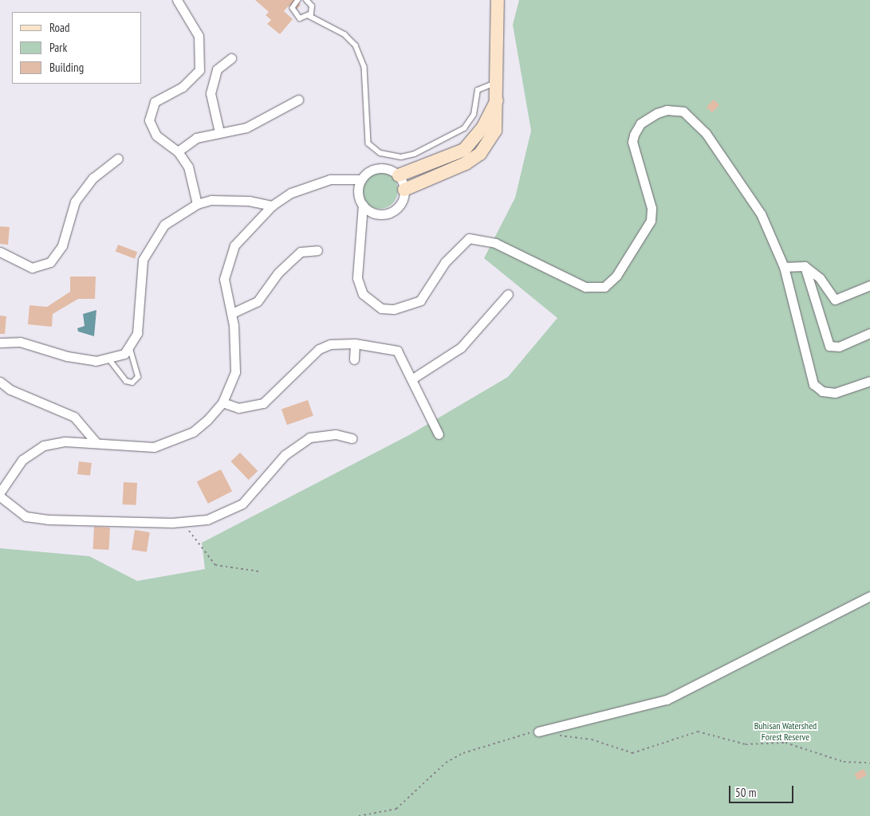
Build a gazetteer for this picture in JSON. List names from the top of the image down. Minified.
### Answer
{"parks":["Buhisan Watershed Forest Reserve"],"legend":["Road","Park","Building"],"scale_bar":"50 m"}
